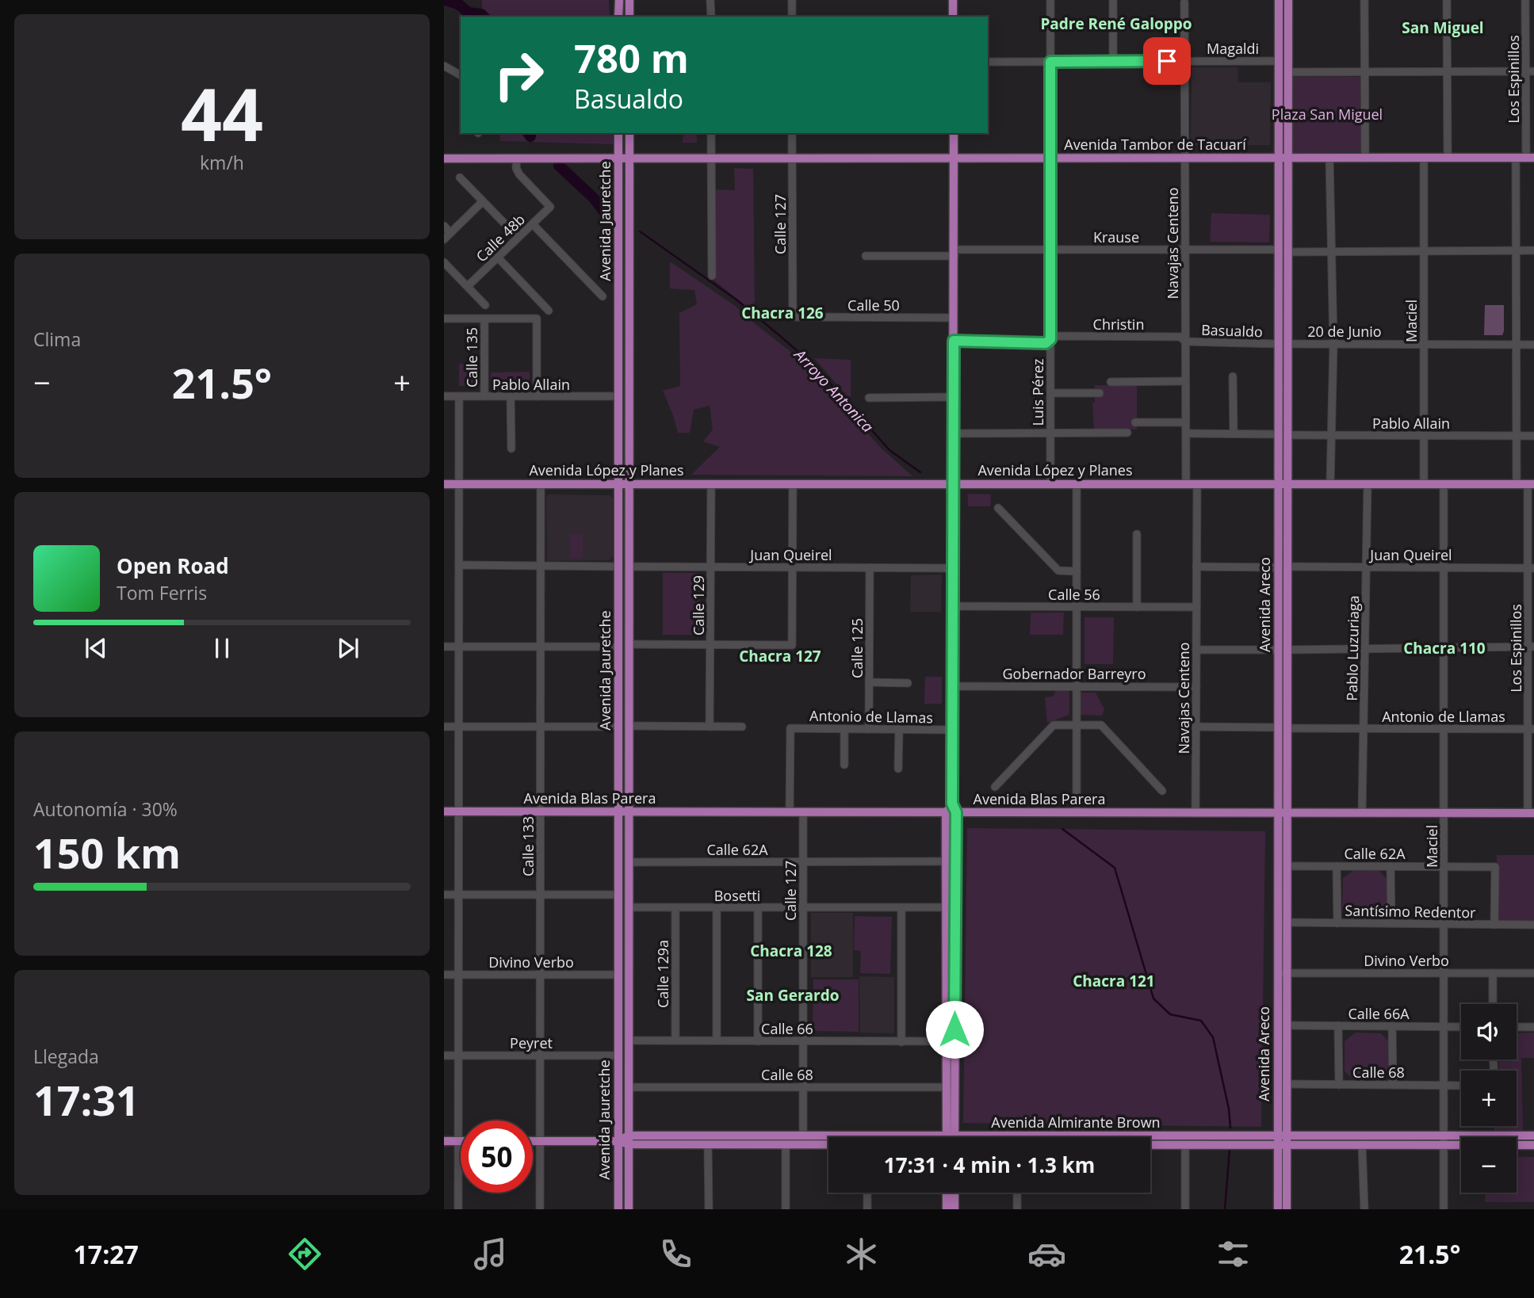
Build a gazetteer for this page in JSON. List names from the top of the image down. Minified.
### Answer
{"streets":{"main road":["Avenida Tambor de Tacuarí","Avenida Jauretche","Avenida López y Planes","Avenida Areco","Avenida Blas Parera","Avenida Almirante Brown"],"street":["Magaldi","Los Espinillos","Calle 127","Krause","Calle 48b","Navajas Centeno","Calle 50","Maciel","Christin","Basualdo","20 de Junio","Calle 135","Pablo Allain","Luis Pérez","Juan Queirel","Calle 56","Calle 129","Calle 125","Pablo Luzuriaga","Gobernador Barreyro","Antonio de Llamas","Calle 133","Calle 62A","Bosetti","Santísimo Redentor","Divino Verbo","Calle 129a","Calle 66A","Calle 66","Peyret","Calle 68"]},"crossings":[["Magaldi","Navajas Centeno"],["Magaldi","Luis Pérez"],["Magaldi","Avenida Areco"],["Los Espinillos","Avenida Tambor de Tacuarí"],["Los Espinillos","Avenida López y Planes"],["Los Espinillos","Juan Queirel"],["Los Espinillos","Antonio de Llamas"],["Los Espinillos","Avenida Blas Parera"],["Avenida Tambor de Tacuarí","Avenida Jauretche"],["Avenida Tambor de Tacuarí","Calle 127"],["Avenida Tambor de Tacuarí","Calle 48b"],["Avenida Tambor de Tacuarí","Navajas Centeno"],["Avenida Tambor de Tacuarí","Maciel"],["Avenida Tambor de Tacuarí","Luis Pérez"],["Avenida Tambor de Tacuarí","Avenida Areco"],["Avenida Jauretche","Pablo Allain"],["Avenida Jauretche","Avenida López y Planes"],["Avenida Jauretche","Juan Queirel"],["Avenida Jauretche","Avenida Blas Parera"],["Avenida Jauretche","Calle 62A"],["Avenida Jauretche","Bosetti"],["Avenida Jauretche","Divino Verbo"],["Avenida Jauretche","Calle 66"],["Avenida Jauretche","Peyret"],["Avenida Jauretche","Calle 68"],["Avenida Jauretche","Avenida Almirante Brown"],["Calle 127","Calle 50"],["Calle 127","Avenida Blas Parera"],["Calle 127","Calle 62A"],["Calle 127","Bosetti"],["Calle 127","Calle 66"],["Calle 127","Calle 68"],["Calle 127","Avenida Almirante Brown"],["Krause","Navajas Centeno"],["Krause","Maciel"],["Krause","Luis Pérez"],["Krause","Avenida Areco"],["Navajas Centeno","Christin"],["Navajas Centeno","Basualdo"],["Navajas Centeno","Pablo Allain"],["Navajas Centeno","Avenida López y Planes"],["Navajas Centeno","Juan Queirel"],["Navajas Centeno","Calle 56"],["Navajas Centeno","Gobernador Barreyro"],["Navajas Centeno","Antonio de Llamas"],["Navajas Centeno","Avenida Blas Parera"],["Maciel","20 de Junio"],["Maciel","Pablo Allain"],["Maciel","Avenida López y Planes"],["Maciel","Juan Queirel"],["Maciel","Antonio de Llamas"],["Maciel","Avenida Blas Parera"],["Maciel","Calle 62A"],["Maciel","Santísimo Redentor"],["Maciel","Divino Verbo"],["Maciel","Calle 66A"],["Maciel","Calle 68"],["Maciel","Avenida Almirante Brown"],["Christin","Basualdo"],["Christin","Luis Pérez"],["Basualdo","20 de Junio"],["Basualdo","Avenida Areco"],["20 de Junio","Avenida Areco"],["Calle 135","Pablo Allain"],["Pablo Allain","Avenida Areco"],["Luis Pérez","Avenida López y Planes"],["Avenida López y Planes","Avenida Areco"],["Avenida López y Planes","Calle 129"],["Avenida López y Planes","Pablo Luzuriaga"],["Avenida López y Planes","Calle 133"],["Juan Queirel","Avenida Areco"],["Juan Queirel","Calle 129"],["Juan Queirel","Calle 125"],["Juan Queirel","Pablo Luzuriaga"],["Avenida Areco","Antonio de Llamas"],["Avenida Areco","Avenida Blas Parera"],["Avenida Areco","Calle 62A"],["Avenida Areco","Santísimo Redentor"],["Avenida Areco","Divino Verbo"],["Avenida Areco","Calle 66A"],["Avenida Areco","Calle 68"],["Avenida Areco","Avenida Almirante Brown"],["Calle 125","Antonio de Llamas"],["Pablo Luzuriaga","Antonio de Llamas"],["Pablo Luzuriaga","Avenida Blas Parera"],["Antonio de Llamas","Avenida Blas Parera"],["Avenida Blas Parera","Calle 133"],["Calle 133","Divino Verbo"],["Calle 133","Peyret"],["Calle 133","Avenida Almirante Brown"],["Calle 62A","Santísimo Redentor"],["Bosetti","Calle 129a"],["Calle 129a","Calle 66"]],"districts":["Padre René Galoppo","San Miguel","Chacra 126","Chacra 110","Chacra 127","Chacra 128","Chacra 121","San Gerardo"],"water":["Arroyo Antonica"],"parks":["Plaza San Miguel"],"page":{"tile":[["44","km/h"],"Clima",["Autonomía · 30%","150 km"],["Llegada","17:31"]],"turn":["780 m","Basualdo"],"heat":["−","21.5°","+"],"song":["Open Road","Tom Ferris"],"map_buttons":["+","−"],"limit":"50","trip":"17:31 · 4 min · 1.3 km","tabs":["17:27","21.5°"]}}
